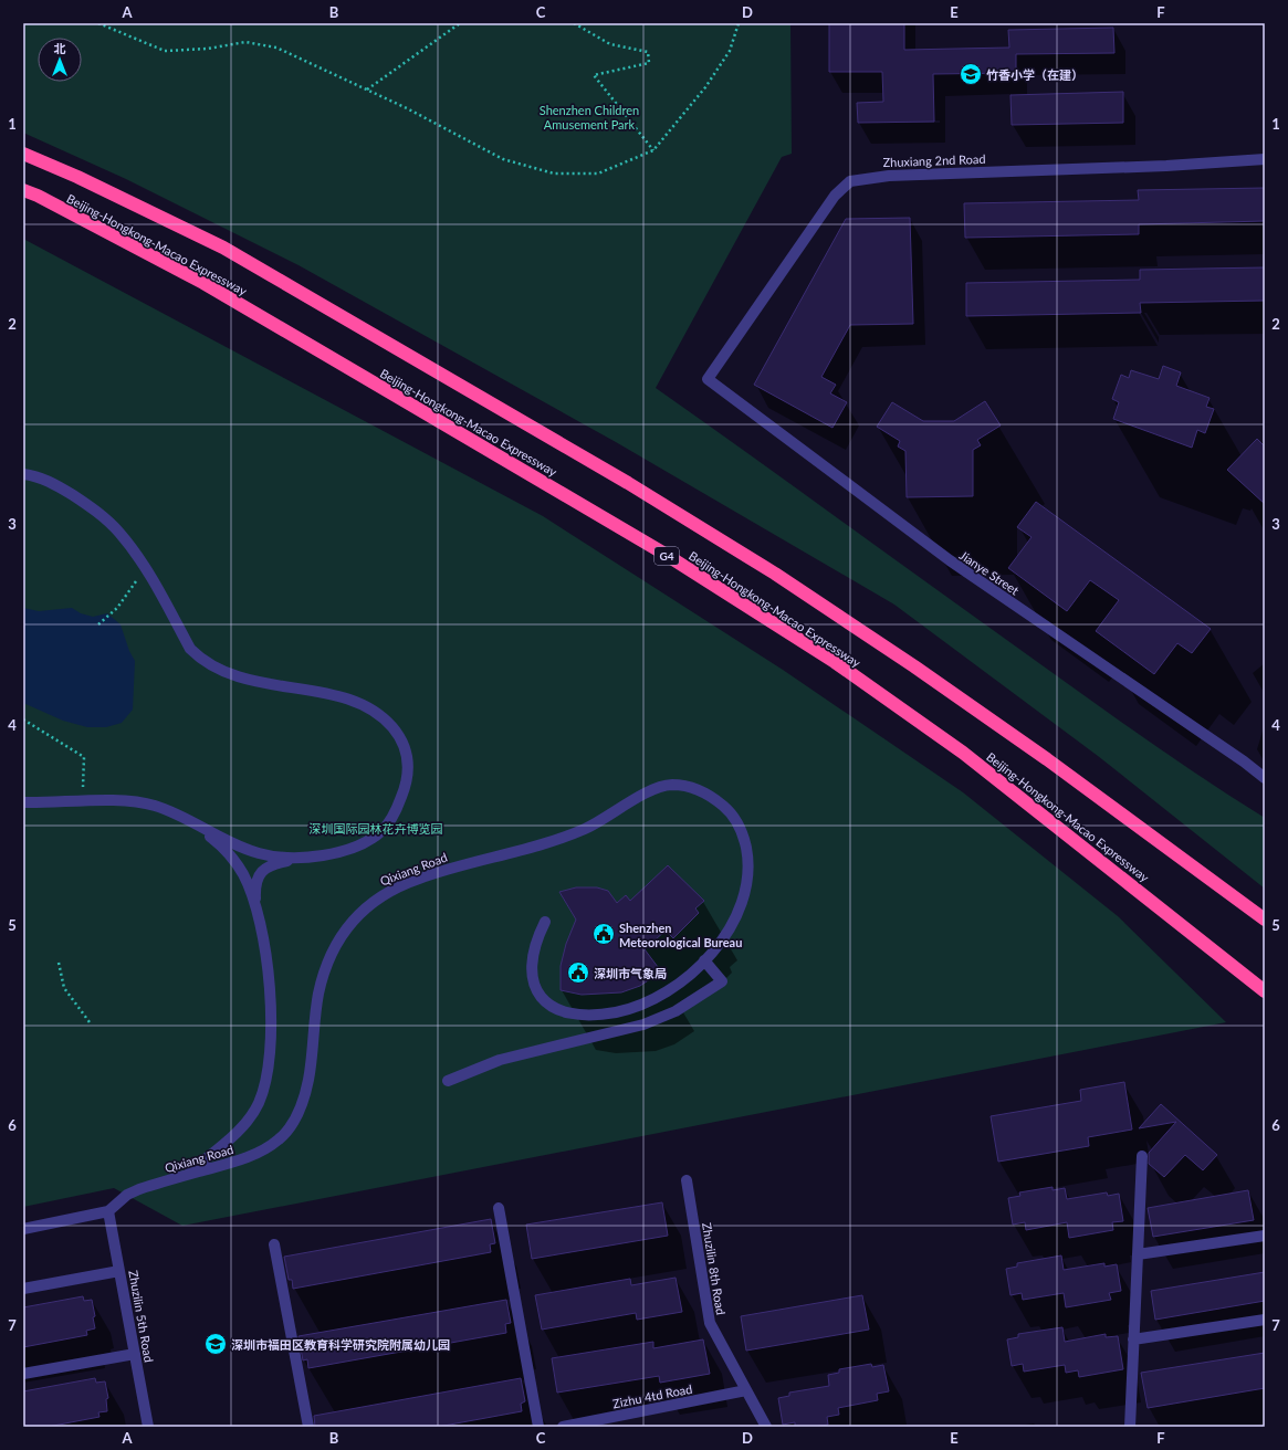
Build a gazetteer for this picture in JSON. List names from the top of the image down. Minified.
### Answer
{"streets":{"highway":["Beijing-Hongkong-Macao Expressway","G4"],"street":["Zhuxiang 2nd Road","Jianye Street","Qixiang Road","Zhuzilin 8th Road","Zhuzilin 5th Road","Zizhu 4td Road"]},"crossings":[["Zhuxiang 2nd Road","Jianye Street"],["Qixiang Road","Zhuzilin 5th Road"],["Zhuzilin 8th Road","Zizhu 4td Road"]],"parks":["Shenzhen Children Amusement Park","深圳国际园林花卉博览园"],"places":{"school or university":["竹香小学（在建）","深圳市福田区教育科学研究院附属幼儿园"],"public building":["Shenzhen Meteorological Bureau","深圳市气象局"]},"north":"top","grid":{"columns":["A","B","C","D","E","F"],"rows":["1","2","3","4","5","6","7"]}}
